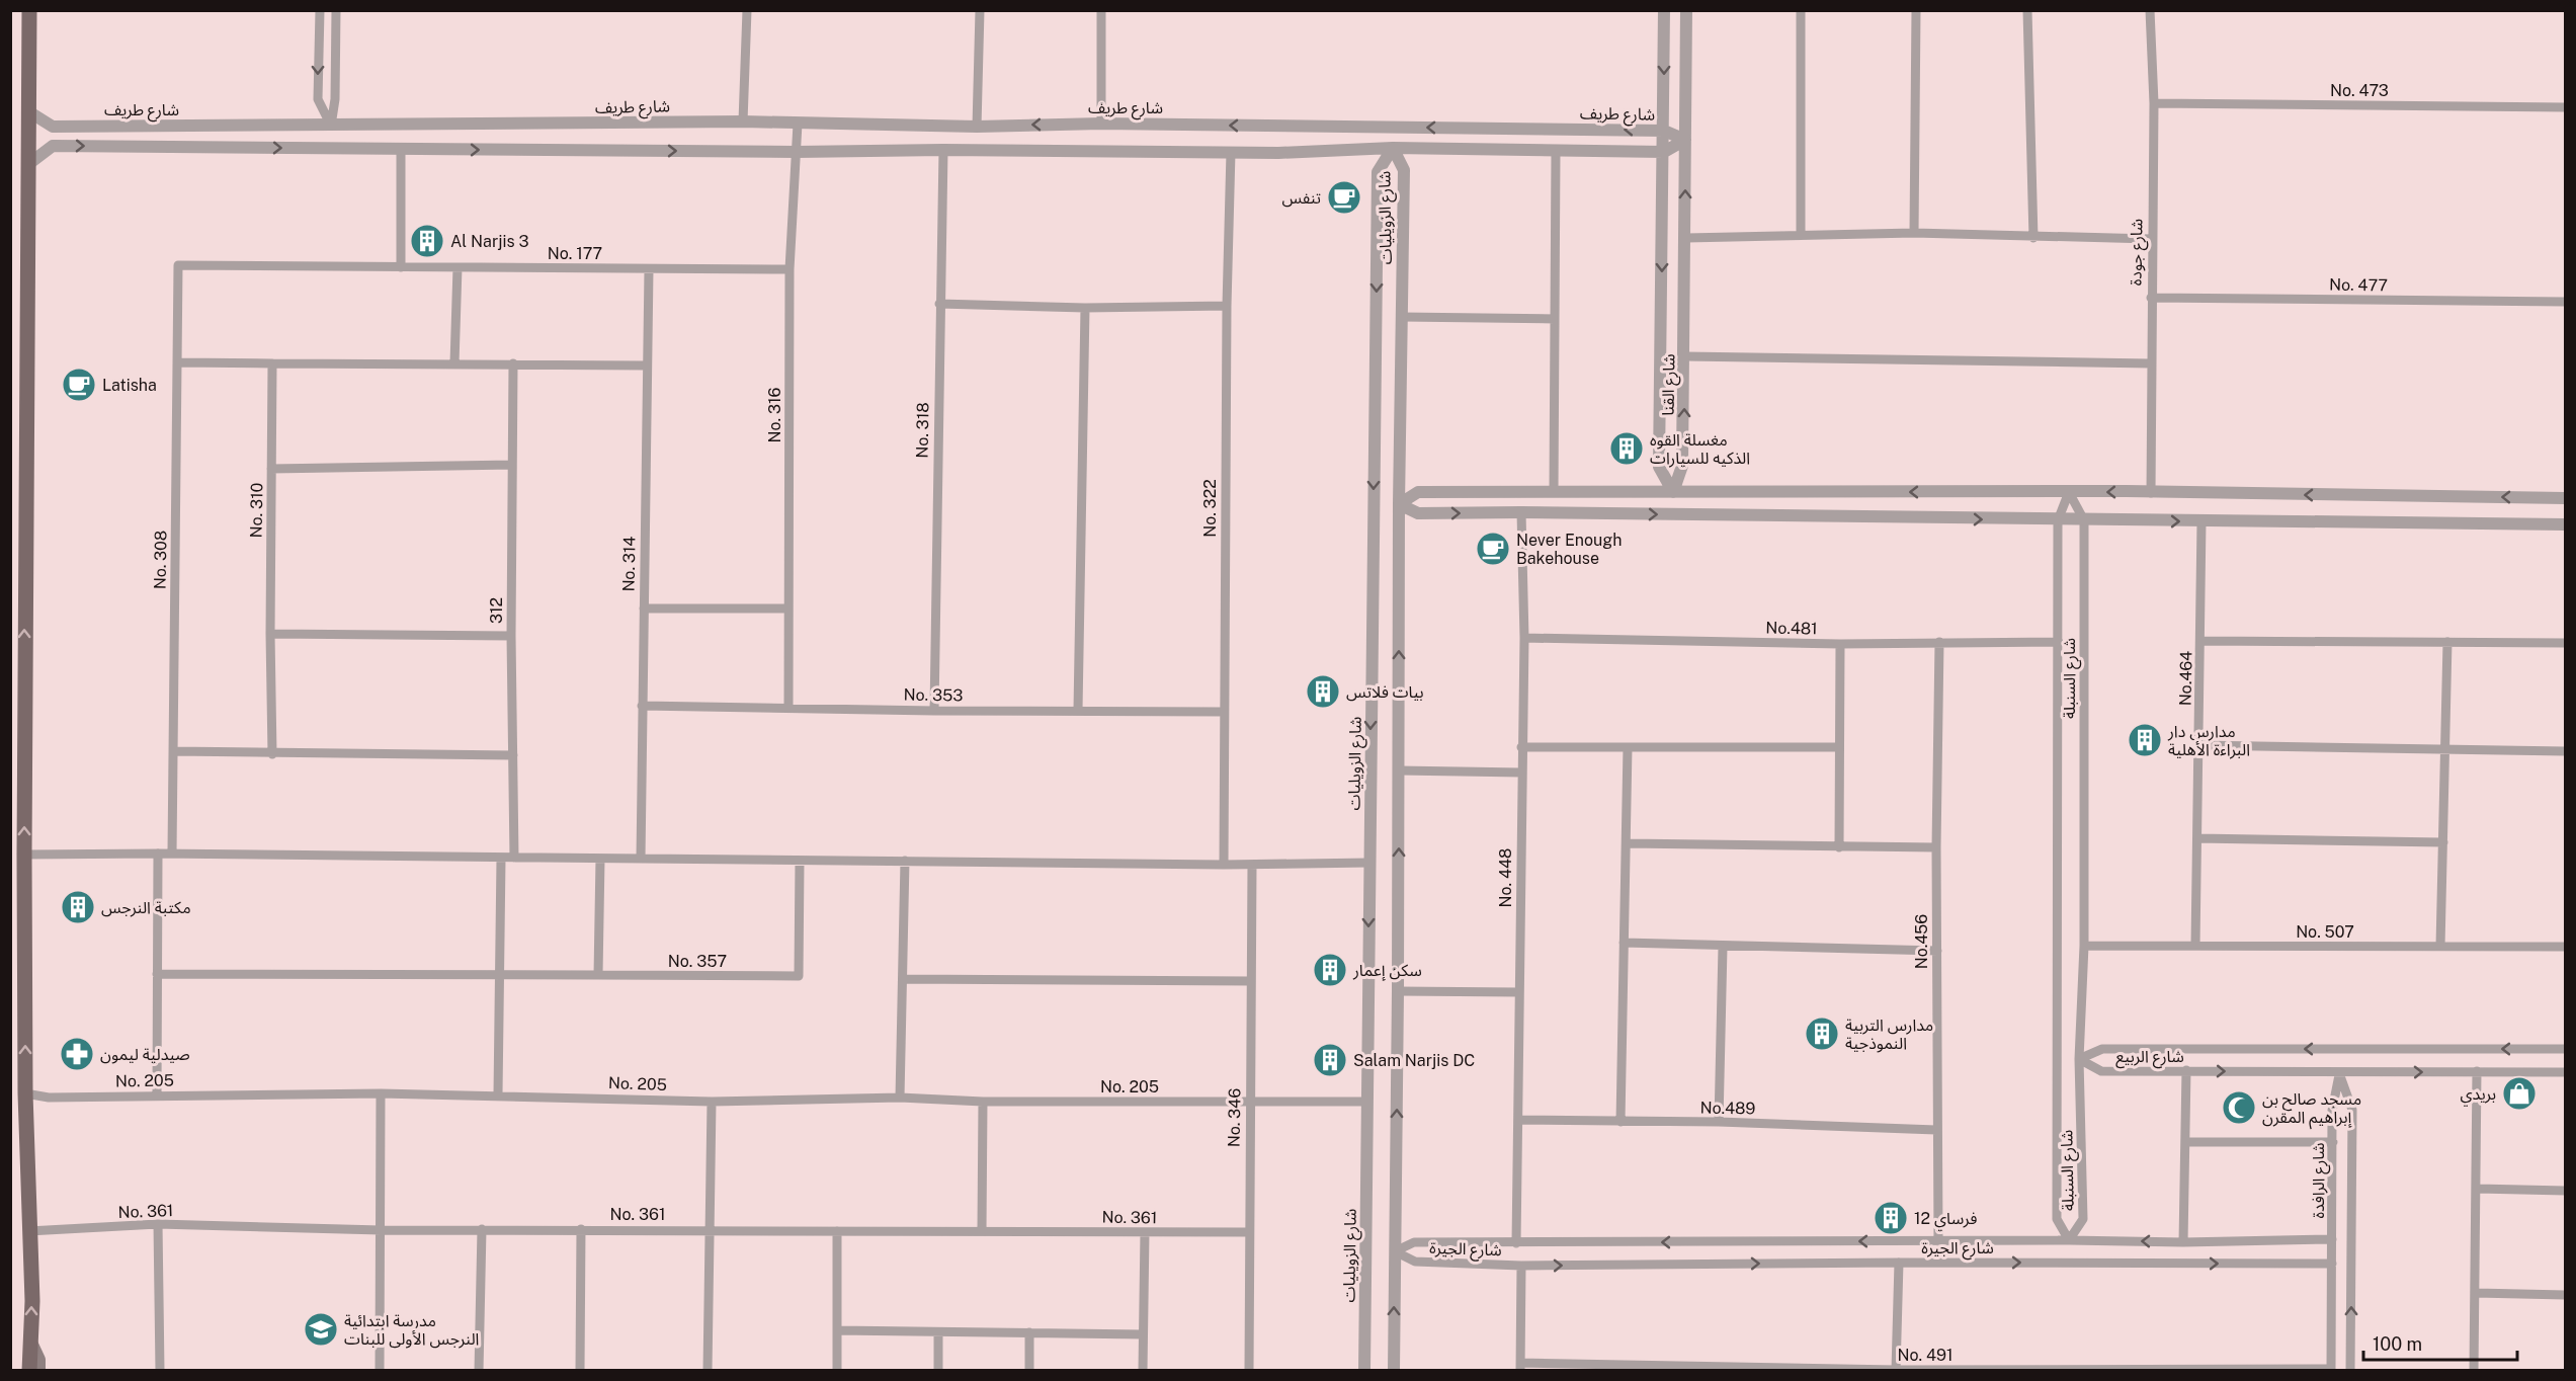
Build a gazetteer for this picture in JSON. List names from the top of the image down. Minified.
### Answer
{"streets":{"street":["No. 473","شارع طريف","شارع الزويليات","شارع جودة","No. 177","No. 477","شارع القنا","No. 316","No. 318","No. 322","No. 310","No. 308","No. 314","312","No.481","شارع السنبلة","No.464","No. 353","No. 448","No. 507","No.456","No. 357","شارع الربيع","No. 205","No.489","No. 346","شارع الرافدة","No. 361","شارع الجيرة","No. 491"]},"crossings":[["No. 473","شارع جودة"],["شارع طريف","شارع القنا"],["شارع طريف","No. 316"],["شارع الزويليات","No. 205"],["شارع الزويليات","شارع الجيرة"],["شارع جودة","No. 477"],["No. 177","No. 316"],["No. 177","No. 308"],["No. 177","No. 314"],["No. 316","No. 353"],["No. 318","No. 353"],["No. 322","No. 353"],["No. 314","No. 353"],["No.481","شارع السنبلة"],["No.481","No. 448"],["No.481","No.456"],["شارع السنبلة","No. 507"],["شارع السنبلة","شارع الربيع"],["شارع السنبلة","شارع الجيرة"],["No.464","No. 507"],["No. 448","No.489"],["No. 448","شارع الجيرة"],["No.456","No.489"],["No.456","شارع الجيرة"],["شارع الربيع","شارع الرافدة"],["No. 205","No. 346"],["No. 346","No. 361"],["شارع الرافدة","شارع الجيرة"],["شارع الرافدة","No. 491"]],"places":{"cafe":["تنفس","Latisha","Never Enough Bakehouse"],"building":["Al Narjis 3","مغسلة القوه الذكيه للسيارات","بيات فلاتس","مدارس دار البراءة الأهلية","مكتبة النرجس","سكن إعمار","مدارس التربية النموذجية","Salam Narjis DC","فرساي 12"],"pharmacy":["صيدلية ليمون"],"shop":["بريدي"],"mosque":["مسجد صالح بن إبراهيم المقرن"],"school or university":["مدرسة ابتدائية النرجس الأولى للبنات"]},"scale_bar":"100 m"}
